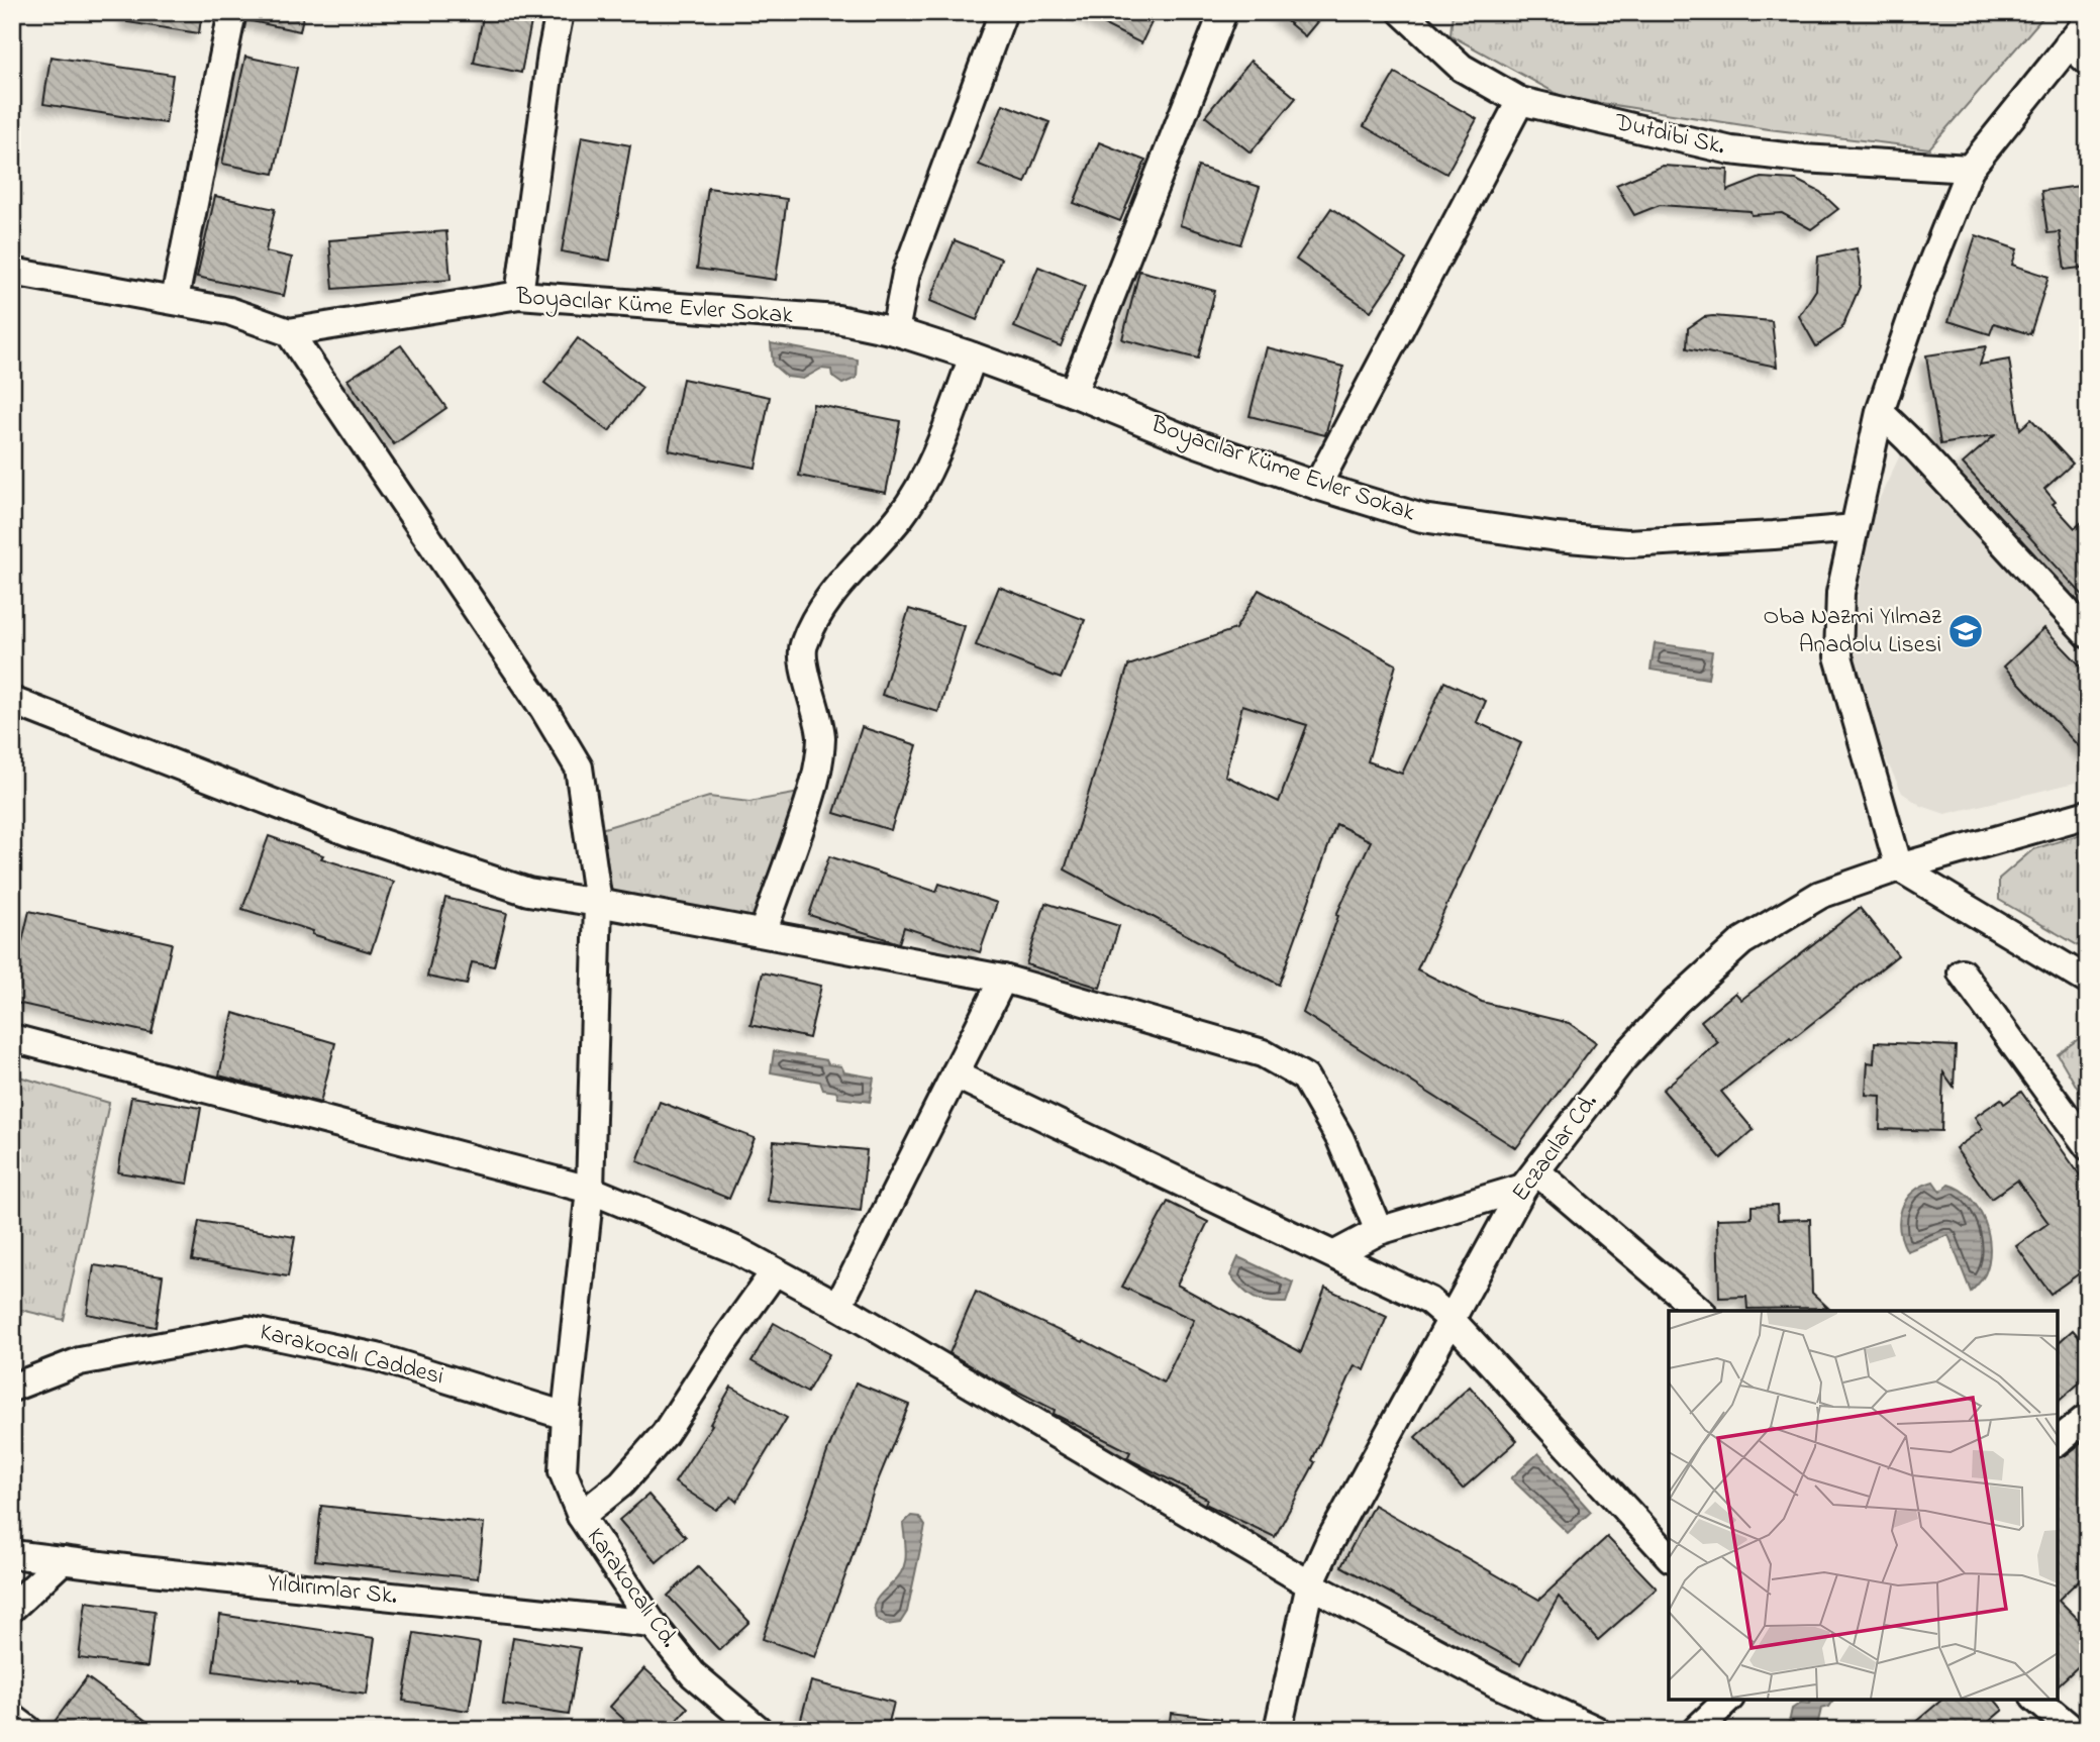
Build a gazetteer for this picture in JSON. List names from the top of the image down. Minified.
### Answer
{"streets":{"street":["Dutdibi Sk.","Boyacılar Küme Evler Sokak","Eczacılar Cd.","Karakocalı Caddesi","Karakocalı Cd.","Yıldırımlar Sk."]},"crossings":[["Boyacılar Küme Evler Sokak","Karakocalı Cd."],["Karakocalı Caddesi","Karakocalı Cd."],["Karakocalı Cd.","Yıldırımlar Sk."]],"places":{"school or university":["Oba Nazmi Yılmaz Anadolu Lisesi"]}}
